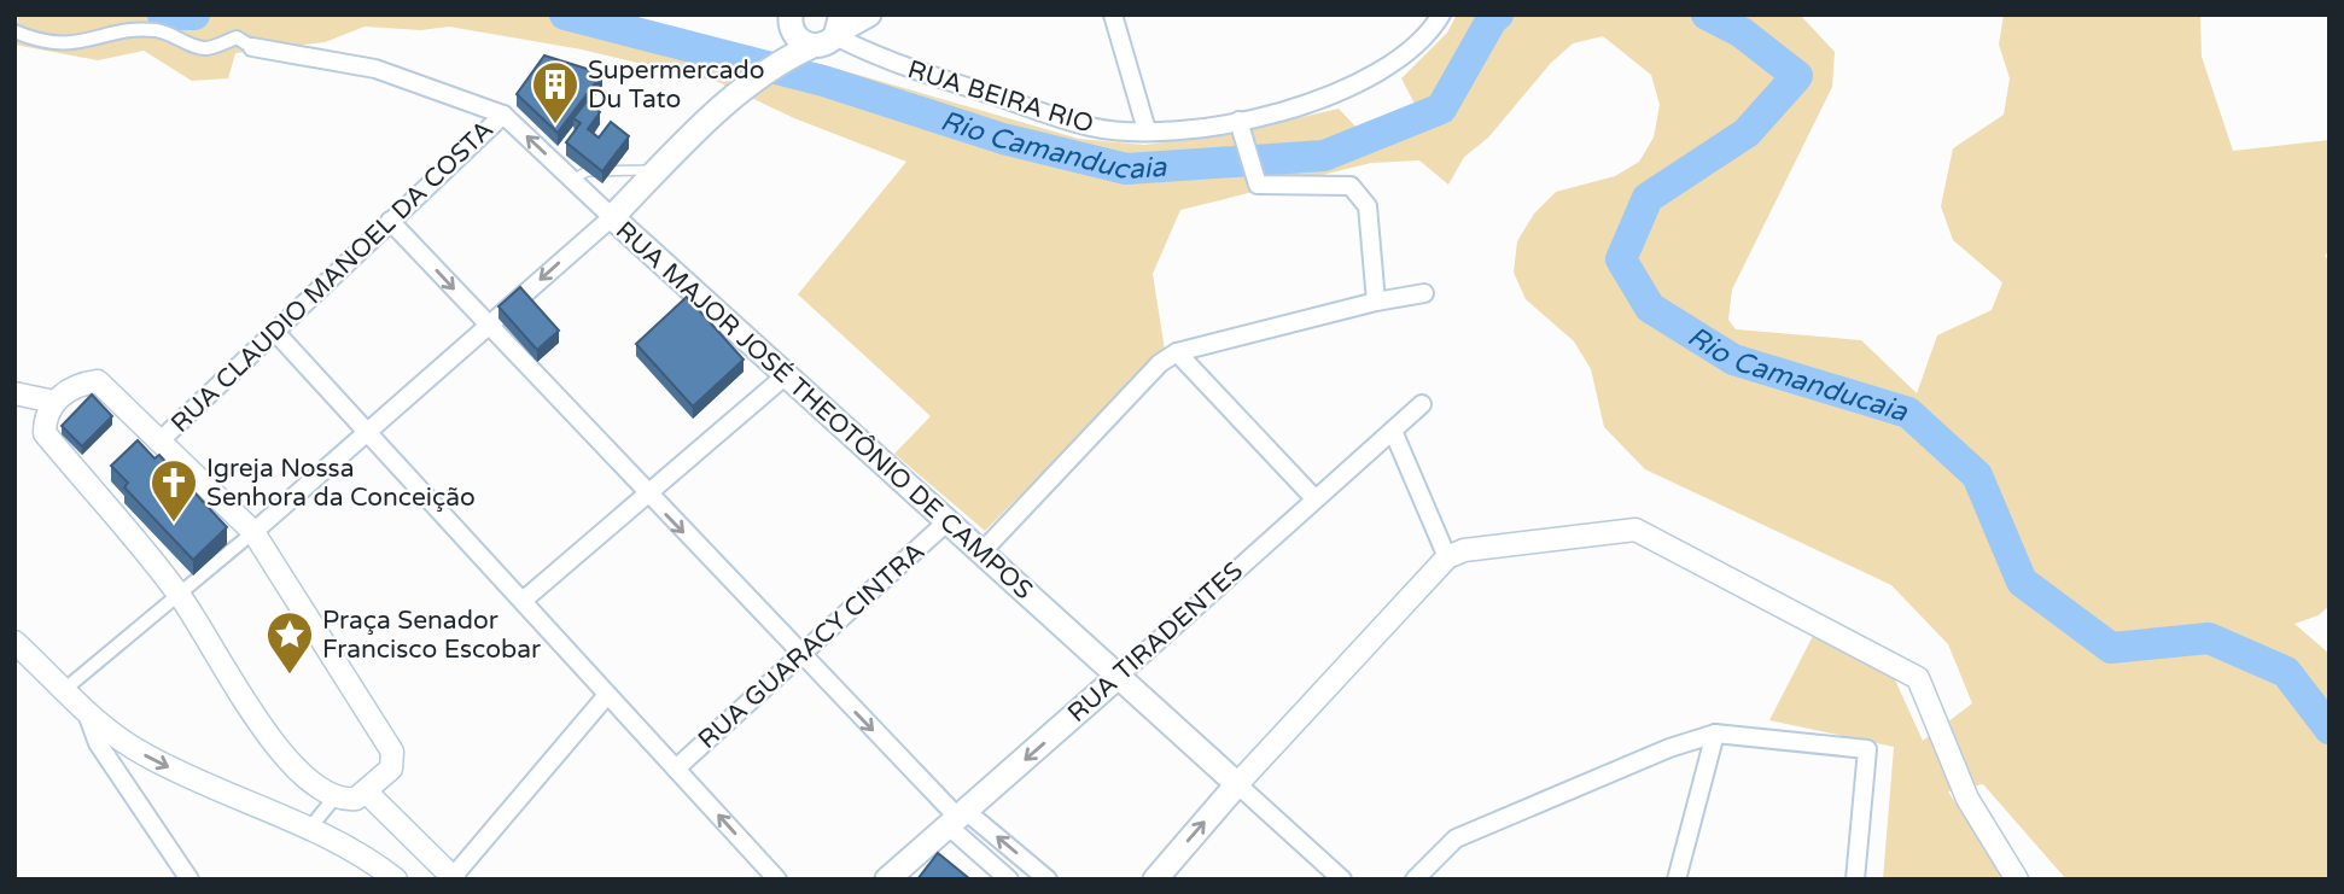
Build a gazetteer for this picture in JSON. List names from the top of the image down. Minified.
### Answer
{"streets":{"main road":["RUA MAJOR JOSÉ THEOTÔNIO DE CAMPOS","RUA TIRADENTES"],"street":["RUA BEIRA RIO","RUA CLAUDIO MANOEL DA COSTA","RUA GUARACY CINTRA"]},"crossings":[["RUA CLAUDIO MANOEL DA COSTA","RUA MAJOR JOSÉ THEOTÔNIO DE CAMPOS"],["RUA MAJOR JOSÉ THEOTÔNIO DE CAMPOS","RUA TIRADENTES"],["RUA MAJOR JOSÉ THEOTÔNIO DE CAMPOS","RUA GUARACY CINTRA"]],"water":["Rio Camanducaia"],"places":{"building":["Supermercado Du Tato"],"church":["Igreja Nossa Senhora da Conceição"],"place":["Praça Senador Francisco Escobar"]}}
